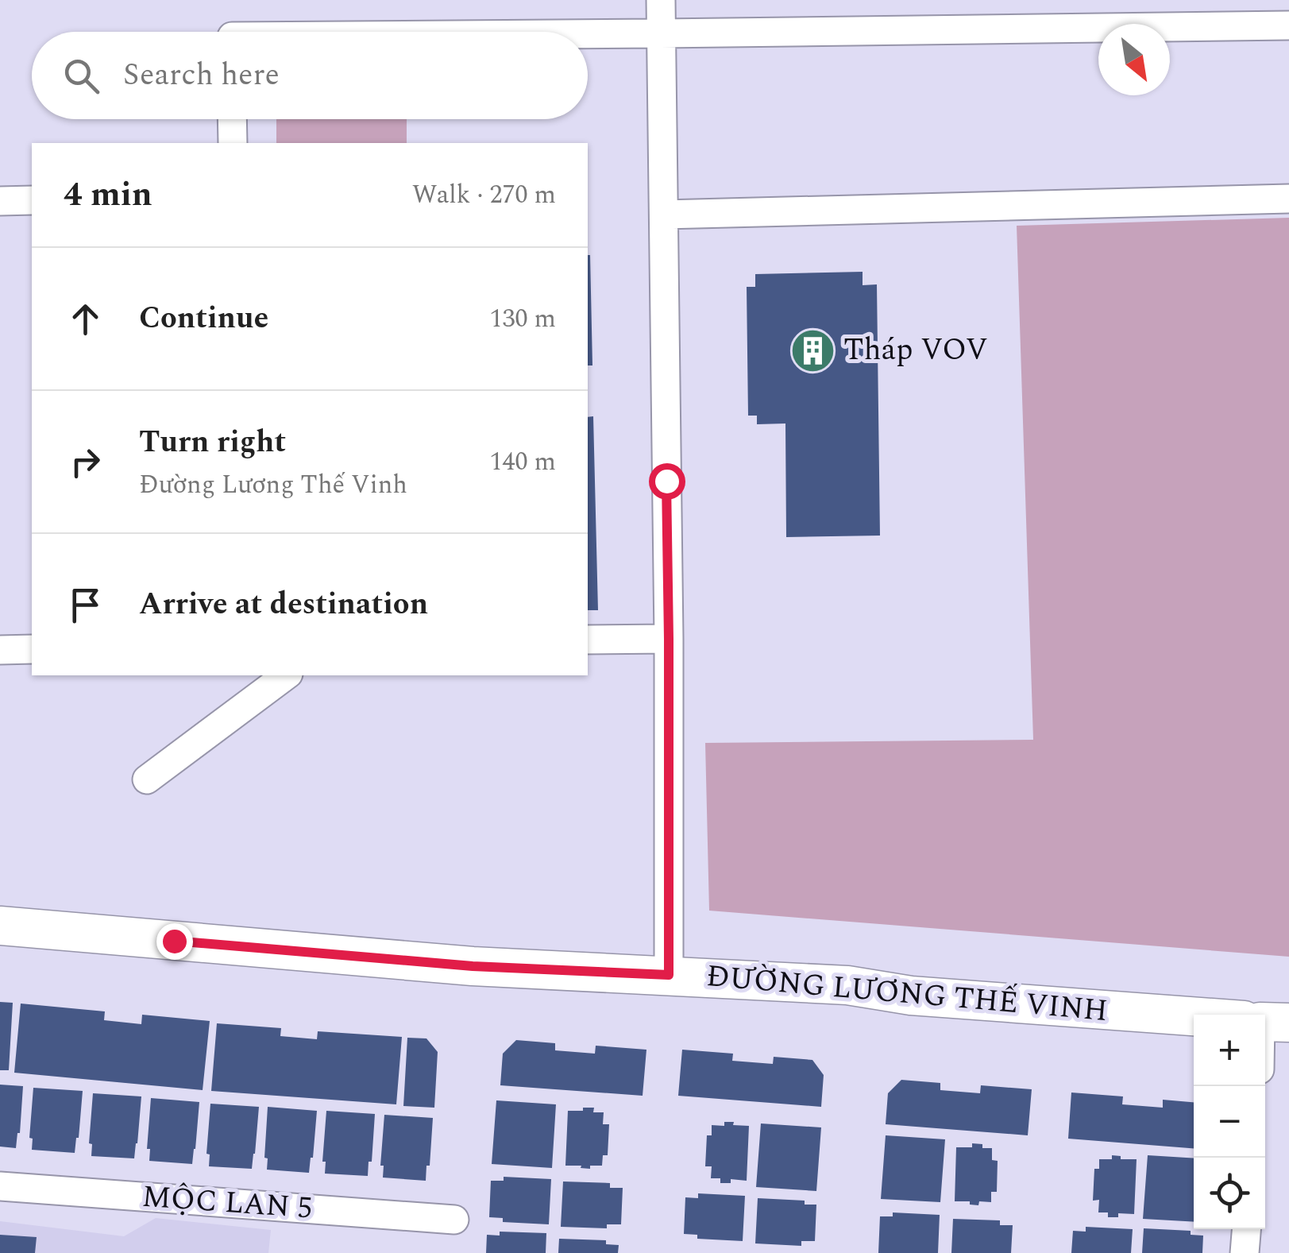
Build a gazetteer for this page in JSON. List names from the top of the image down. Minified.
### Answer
{"streets":{"street":["ĐƯỜNG LƯƠNG THẾ VINH","MỘC LAN 5"]},"places":{"building":["Tháp VOV"]},"north":"bottom right","page":{"search":"Search here","heading":["4 min","Walk · 270 m"],"list":[["Continue","130 m"],["Turn right","Đường Lương Thế Vinh","140 m"],"Arrive at destination"],"map_buttons":["+","−"]}}
